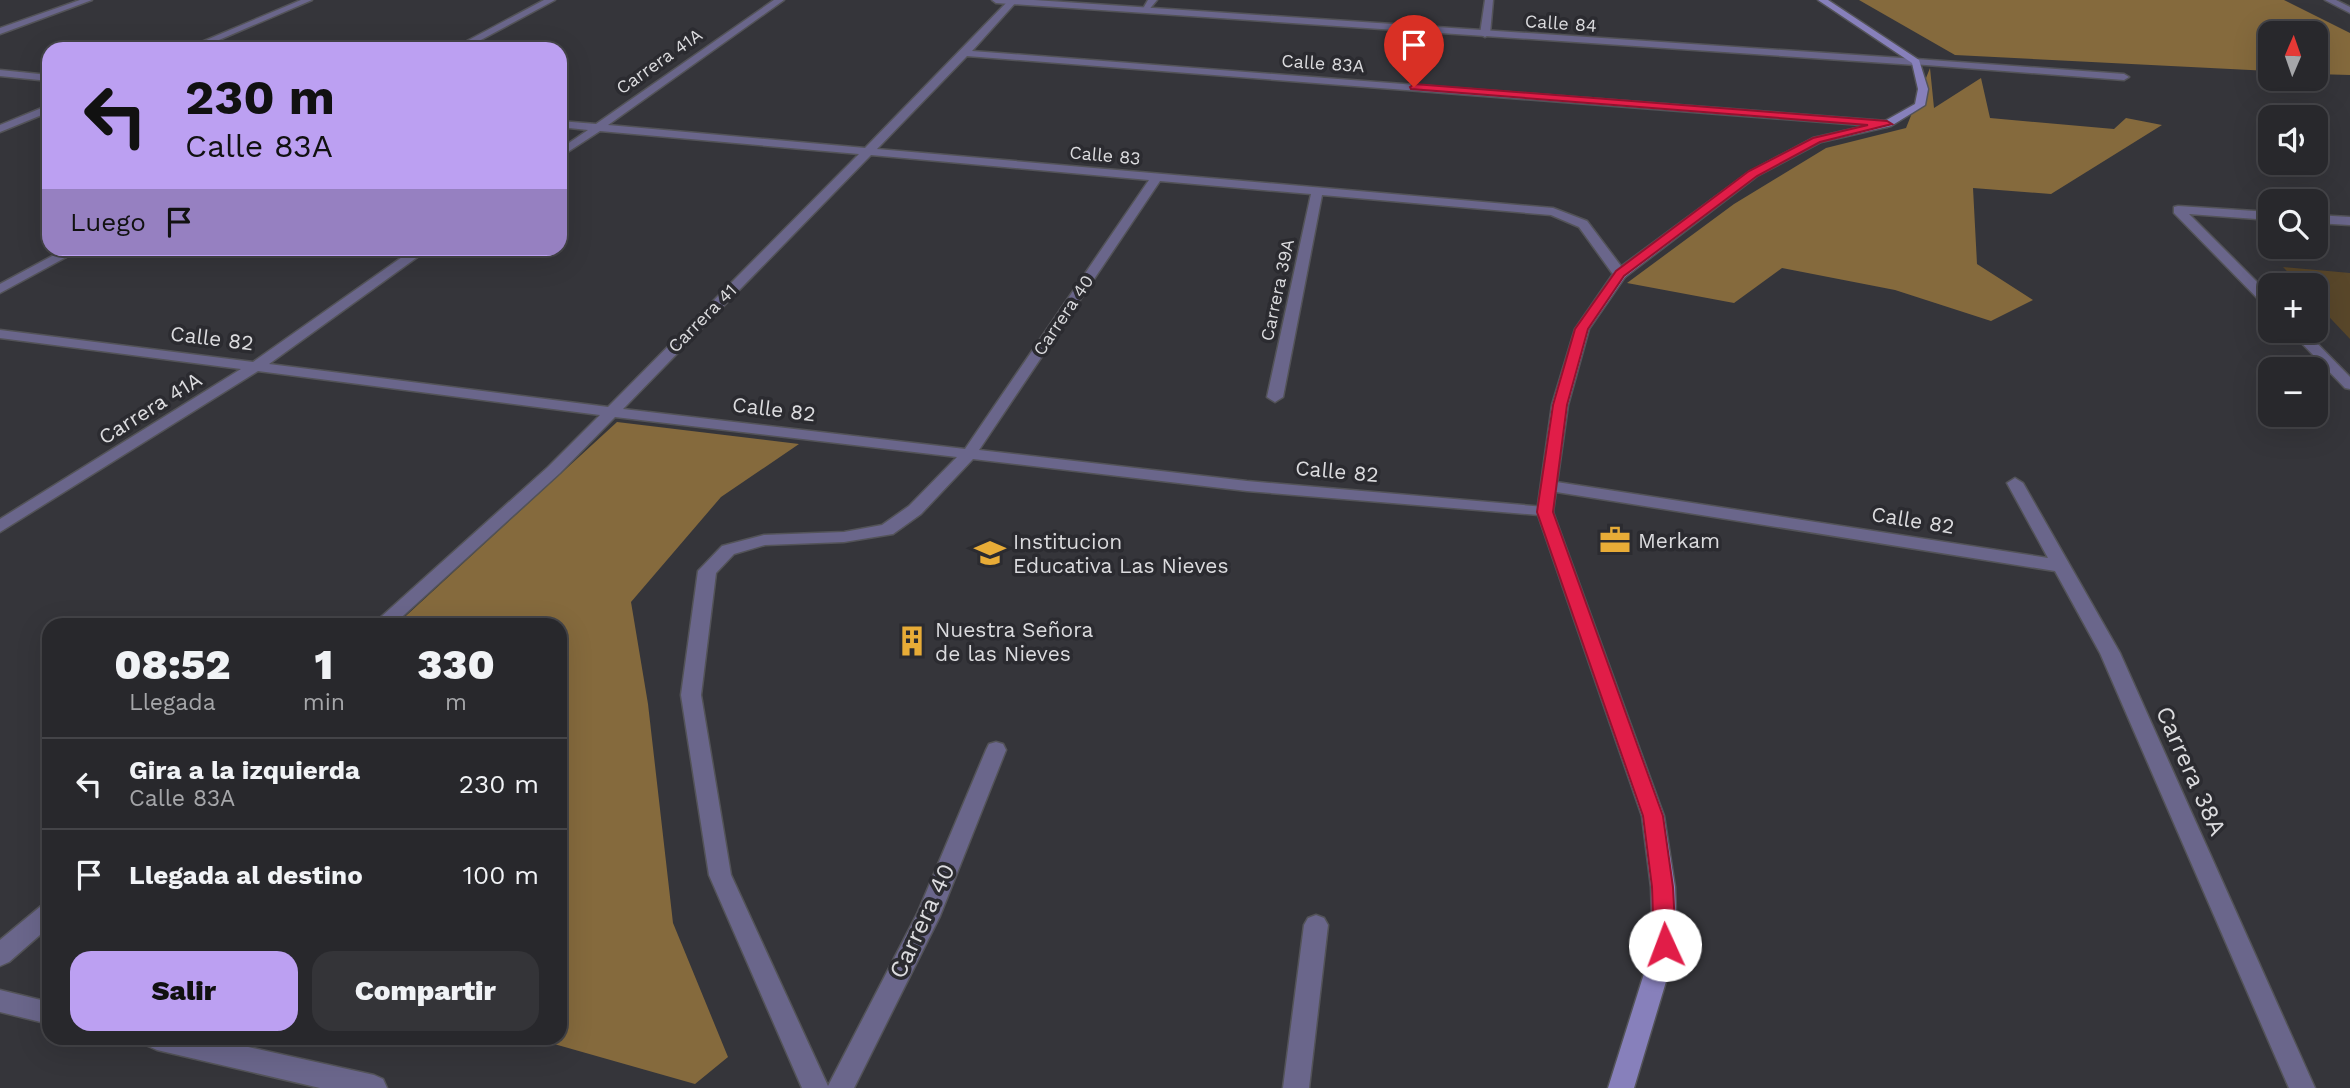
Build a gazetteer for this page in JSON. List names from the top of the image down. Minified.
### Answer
{"streets":{"street":["Calle 84","Carrera 41A","Calle 83A","Calle 83","Carrera 39A","Carrera 40","Carrera 41","Calle 82","Carrera 38A"]},"crossings":[["Calle 84","Carrera 41"],["Carrera 41A","Calle 83"],["Carrera 41A","Calle 82"],["Calle 83A","Carrera 41"],["Calle 83","Carrera 39A"],["Calle 83","Carrera 40"],["Calle 83","Carrera 41"],["Carrera 40","Calle 82"],["Carrera 41","Calle 82"],["Calle 82","Carrera 38A"]],"places":{"office":["Merkam"],"school or university":["Institucion Educativa Las Nieves"],"building":["Nuestra Señora de las Nieves"]},"north":"top","page":{"map_buttons":["+","−"],"turn":["230 m","Calle 83A"],"then":"Luego","eta":["08:52","Llegada","1","min","330","m"],"list":[{"name":"Gira a la izquierda","note":"Calle 83A","value":"230 m"},{"name":"Llegada al destino","value":"100 m"}],"buttons":["Salir","Compartir"]}}
